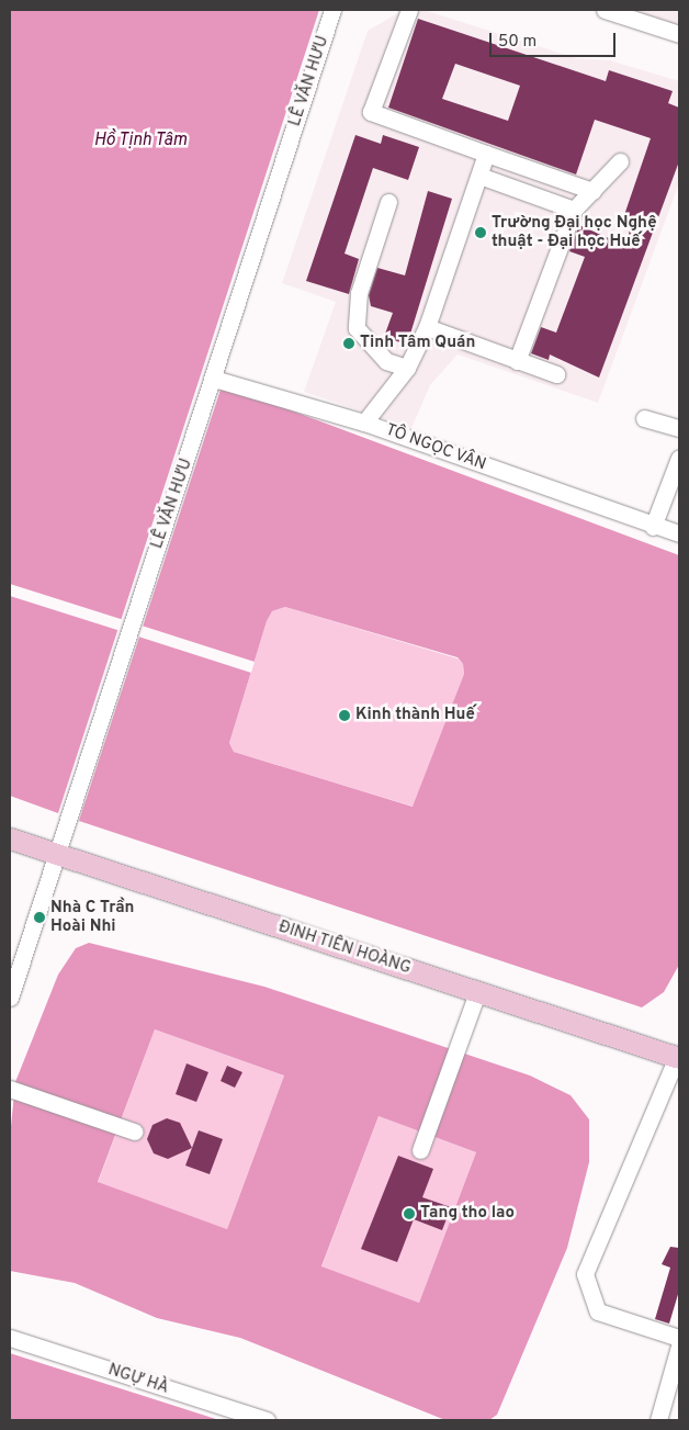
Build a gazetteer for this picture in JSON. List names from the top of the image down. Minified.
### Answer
{"streets":{"main road":["ĐINH TIÊN HOÀNG"],"street":["LÊ VĂN HƯU","TÔ NGỌC VÂN","NGỰ HÀ"]},"crossings":[["LÊ VĂN HƯU","TÔ NGỌC VÂN"],["LÊ VĂN HƯU","ĐINH TIÊN HOÀNG"]],"water":["Hồ Tịnh Tâm"],"places":["Trường Đại học Nghệ thuật - Đại học Huế","Tinh Tâm Quán","Kinh thành Huế","Nhà C Trần Hoài Nhi","Tang tho lao"],"scale_bar":"50 m"}
